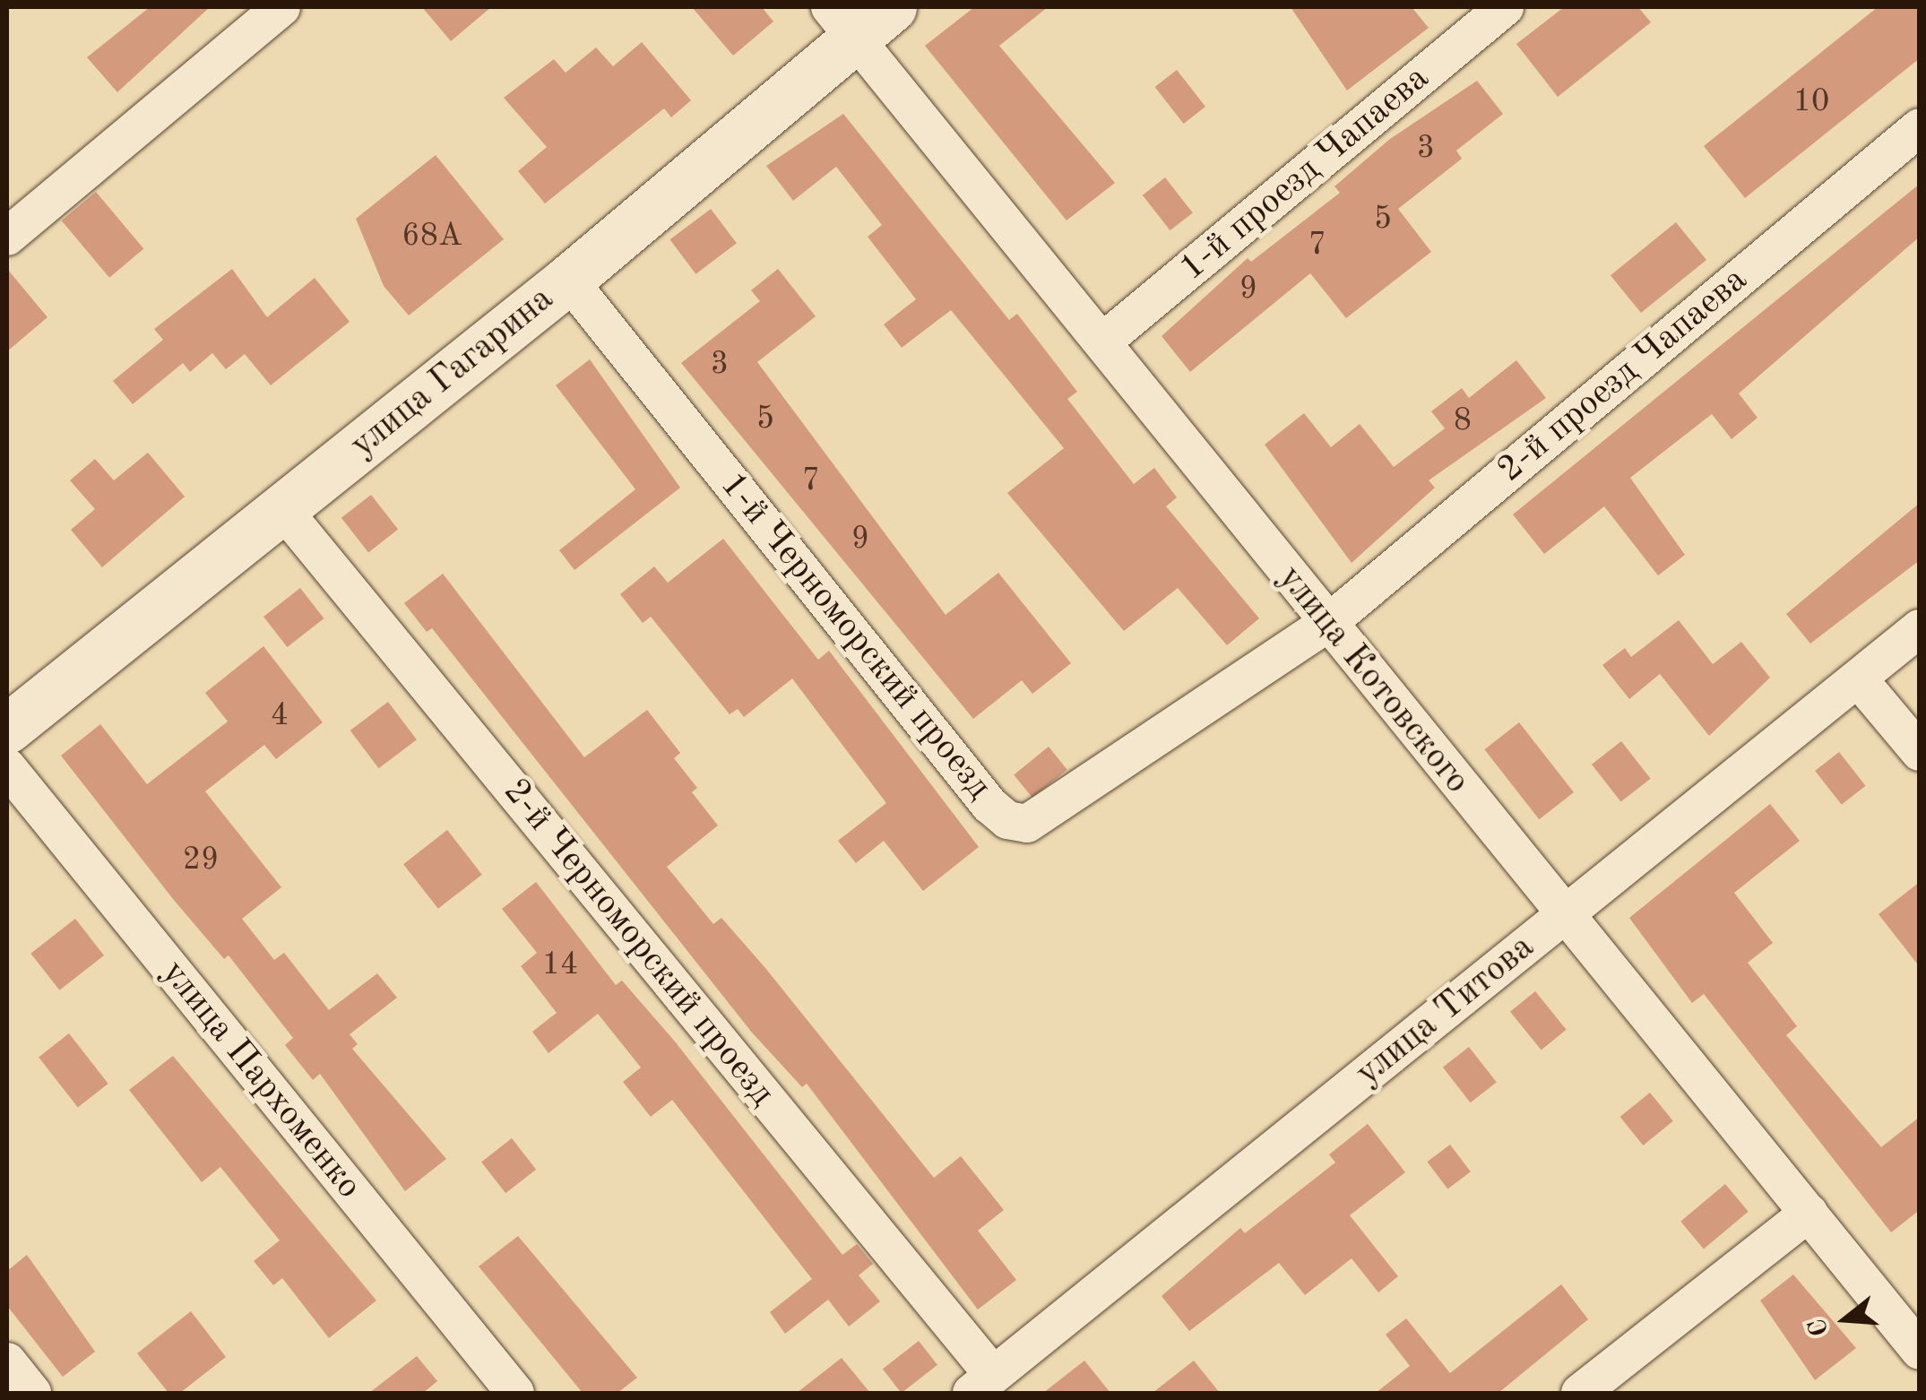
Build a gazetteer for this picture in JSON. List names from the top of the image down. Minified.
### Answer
{"streets":{"street":["1-й проезд Чапаева","улица Гагарина","2-й проезд Чапаева","1-й Черноморский проезд","улица Котовского","2-й Черноморский проезд","улица Титова","улица Пархоменко"]},"crossings":[["1-й проезд Чапаева","улица Котовского"],["улица Гагарина","1-й Черноморский проезд"],["улица Гагарина","улица Котовского"],["улица Гагарина","2-й Черноморский проезд"],["2-й проезд Чапаева","1-й Черноморский проезд"],["2-й проезд Чапаева","улица Котовского"],["1-й Черноморский проезд","улица Котовского"],["улица Котовского","улица Титова"],["2-й Черноморский проезд","улица Титова"]],"house_numbers":["10","3","5","68А","7","9","3","5","8","7","9","4","29","14"],"north":"left"}
